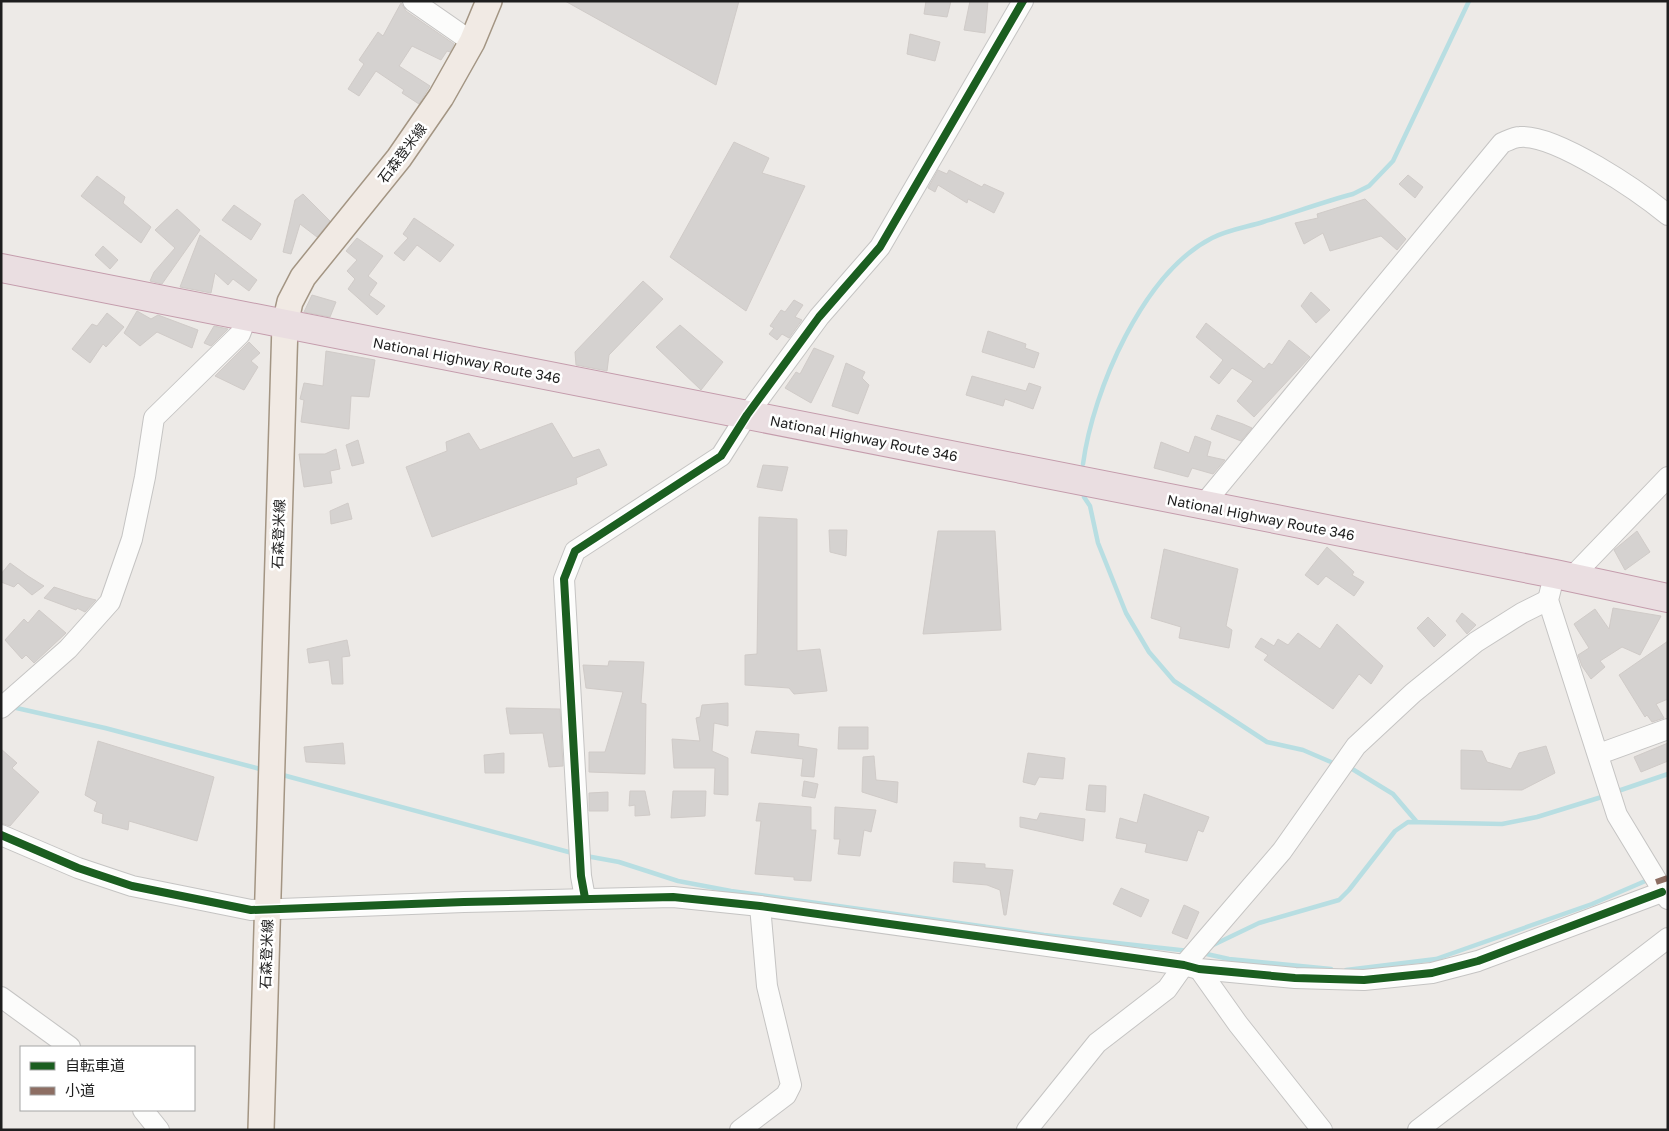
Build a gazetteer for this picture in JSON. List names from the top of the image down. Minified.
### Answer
{"streets":{"highway":["National Highway Route 346"],"main road":["石森登米線"]},"crossings":[["石森登米線","National Highway Route 346"]],"legend":["自転車道","小道"]}
